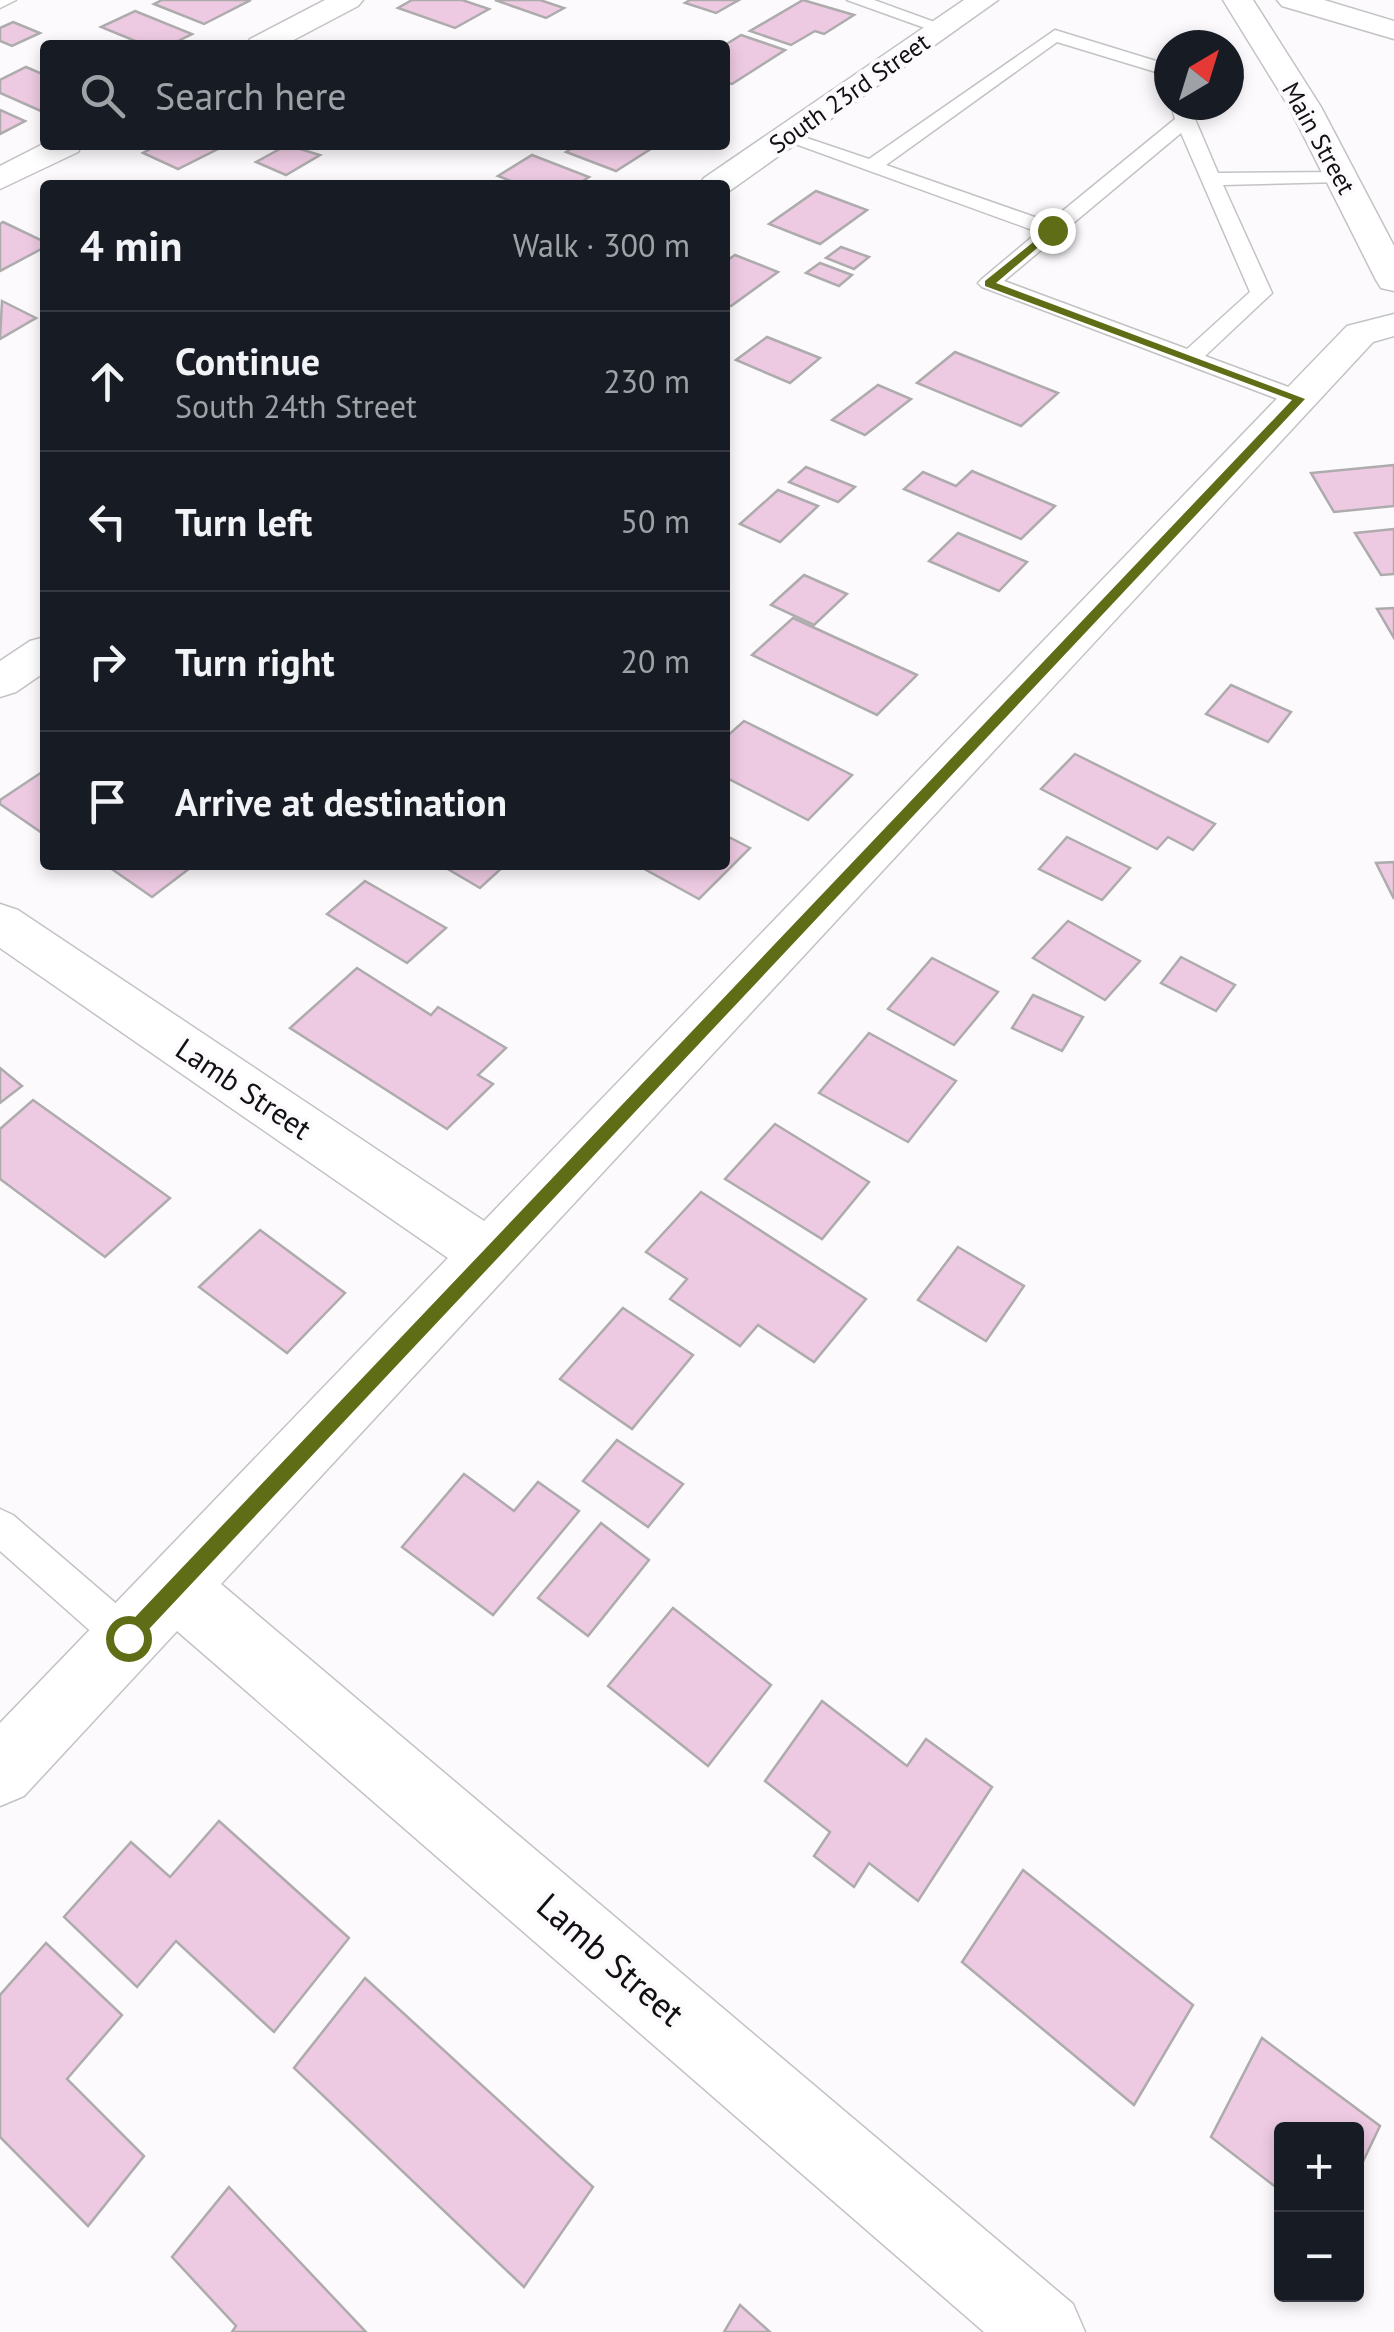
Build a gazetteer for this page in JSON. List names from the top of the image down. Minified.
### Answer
{"streets":{"street":["South 23rd Street","Main Street","Lamb Street"]},"north":"top right","page":{"search":"Search here","heading":["4 min","Walk · 300 m"],"list":[["Continue","South 24th Street","230 m"],["Turn left","50 m"],["Turn right","20 m"],"Arrive at destination"],"map_buttons":["+","−"]}}
